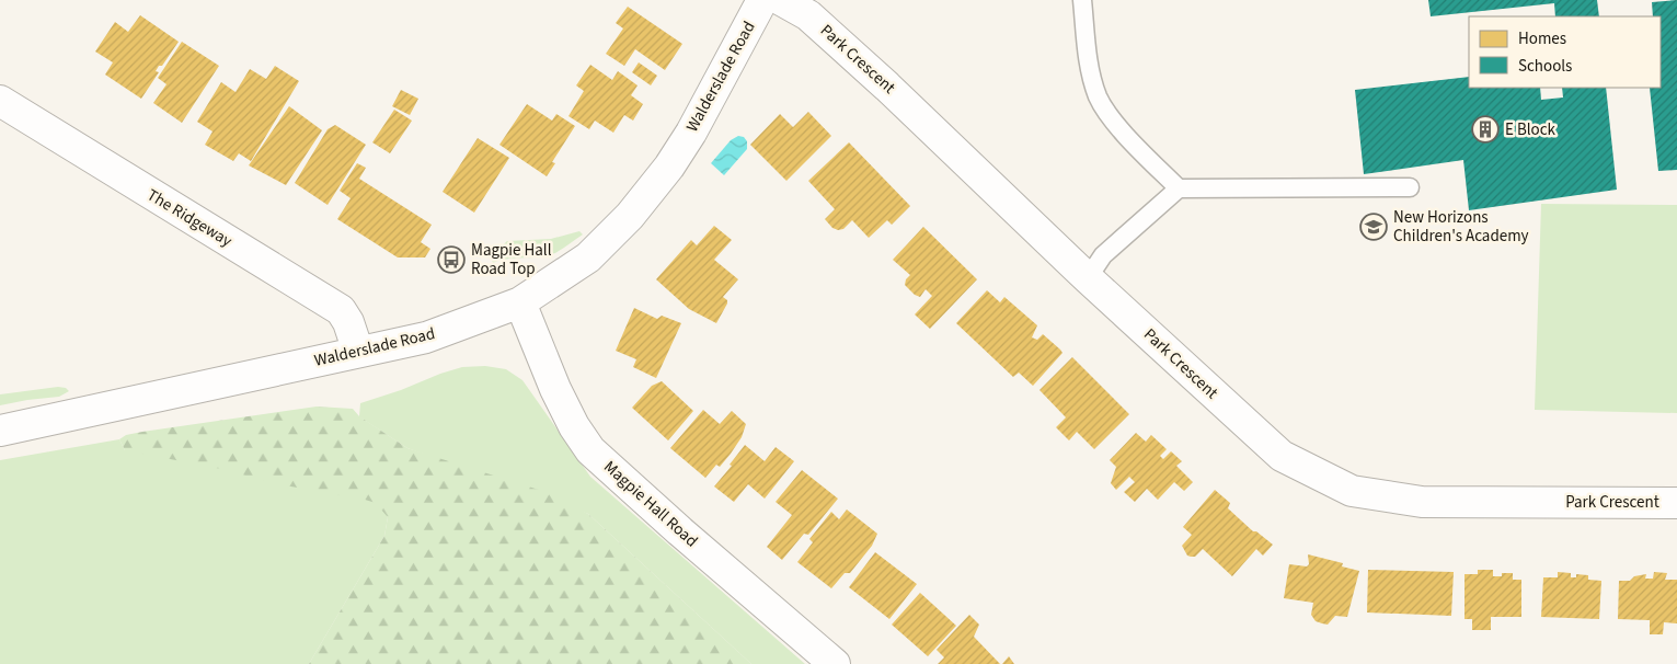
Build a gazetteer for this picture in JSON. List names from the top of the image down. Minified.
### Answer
{"streets":{"street":["Park Crescent","Walderslade Road","The Ridgeway","Magpie Hall Road"]},"crossings":[["Walderslade Road","The Ridgeway"],["Walderslade Road","Magpie Hall Road"]],"places":{"building":["E Block"],"school or university":["New Horizons Children's Academy"],"bus stop":["Magpie Hall Road Top"]},"legend":["Homes","Schools"]}
